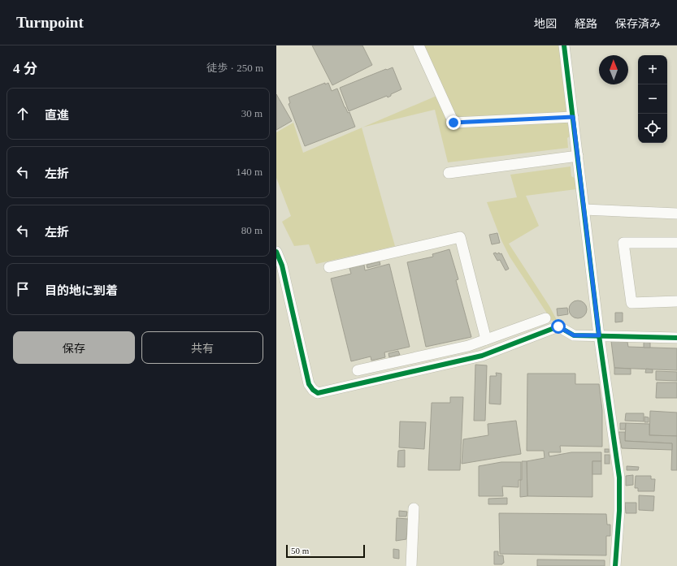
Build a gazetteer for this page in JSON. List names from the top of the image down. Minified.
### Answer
{"scale_bar":"50 m","north":"top","page":{"header":"Turnpoint","nav":["地図","経路","保存済み"],"heading":["4 分","徒歩 · 250 m"],"map_buttons":["+","−"],"list":[["直進","30 m"],["左折","140 m"],["左折","80 m"],"目的地に到着"],"buttons":["保存","共有"],"scale":"50 m"}}
